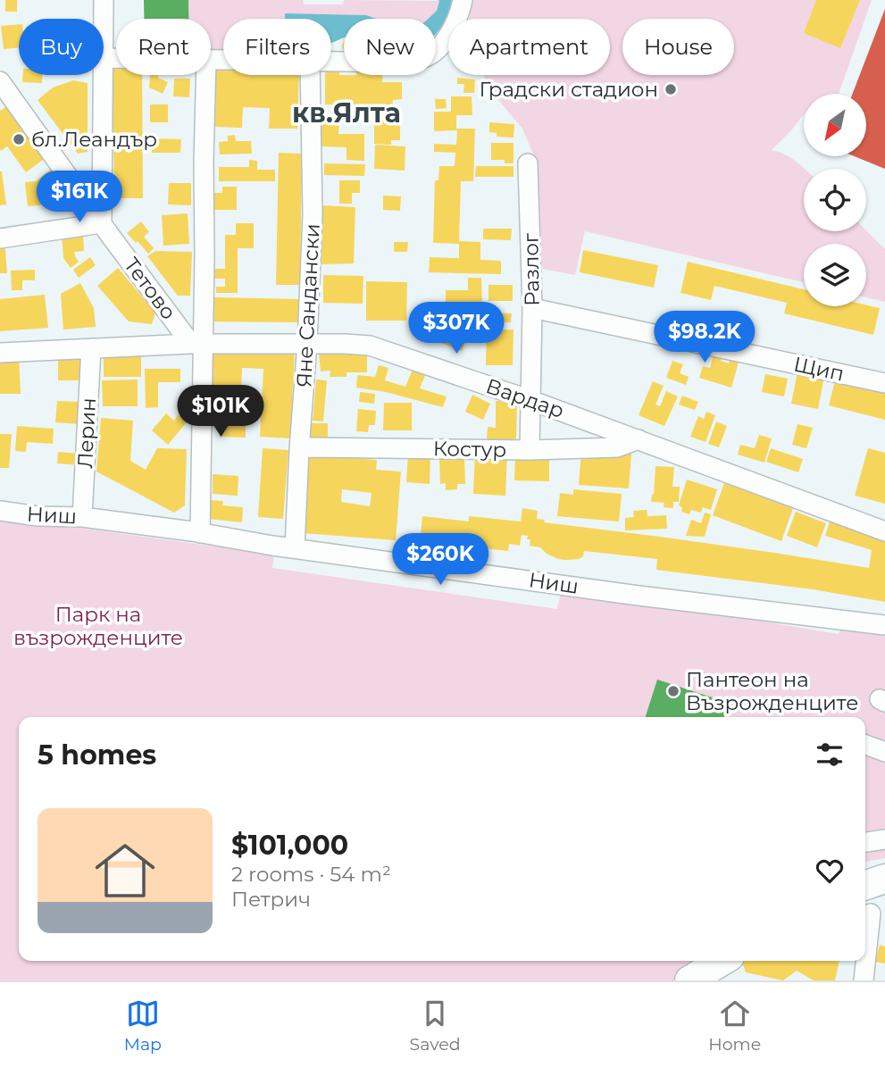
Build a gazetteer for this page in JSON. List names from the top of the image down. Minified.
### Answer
{"streets":{"street":["Разлог","Тетово","Яне Сандански","Щип","Вардар","Лерин","Костур","Ниш"]},"crossings":[["Разлог","Щип"],["Разлог","Вардар"],["Разлог","Костур"],["Тетово","Вардар"],["Яне Сандански","Вардар"],["Яне Сандански","Костур"],["Яне Сандански","Ниш"],["Вардар","Лерин"],["Вардар","Костур"],["Лерин","Ниш"]],"districts":["кв.Ялта"],"parks":["Парк на възрожденците"],"places":["Градски стадион","бл.Леандър","Пантеон на Възрожденците"],"north":"bottom left","page":{"chip":["Buy","Rent","Filters","New","Apartment","House"],"price":["$161K","$307K","$98.2K","$101K","$260K"],"heading":"5 homes","list":[{"name":"$101,000","note":"2 rooms · 54 m² · Петрич"}],"tabs":["Map","Saved","Home"]}}
